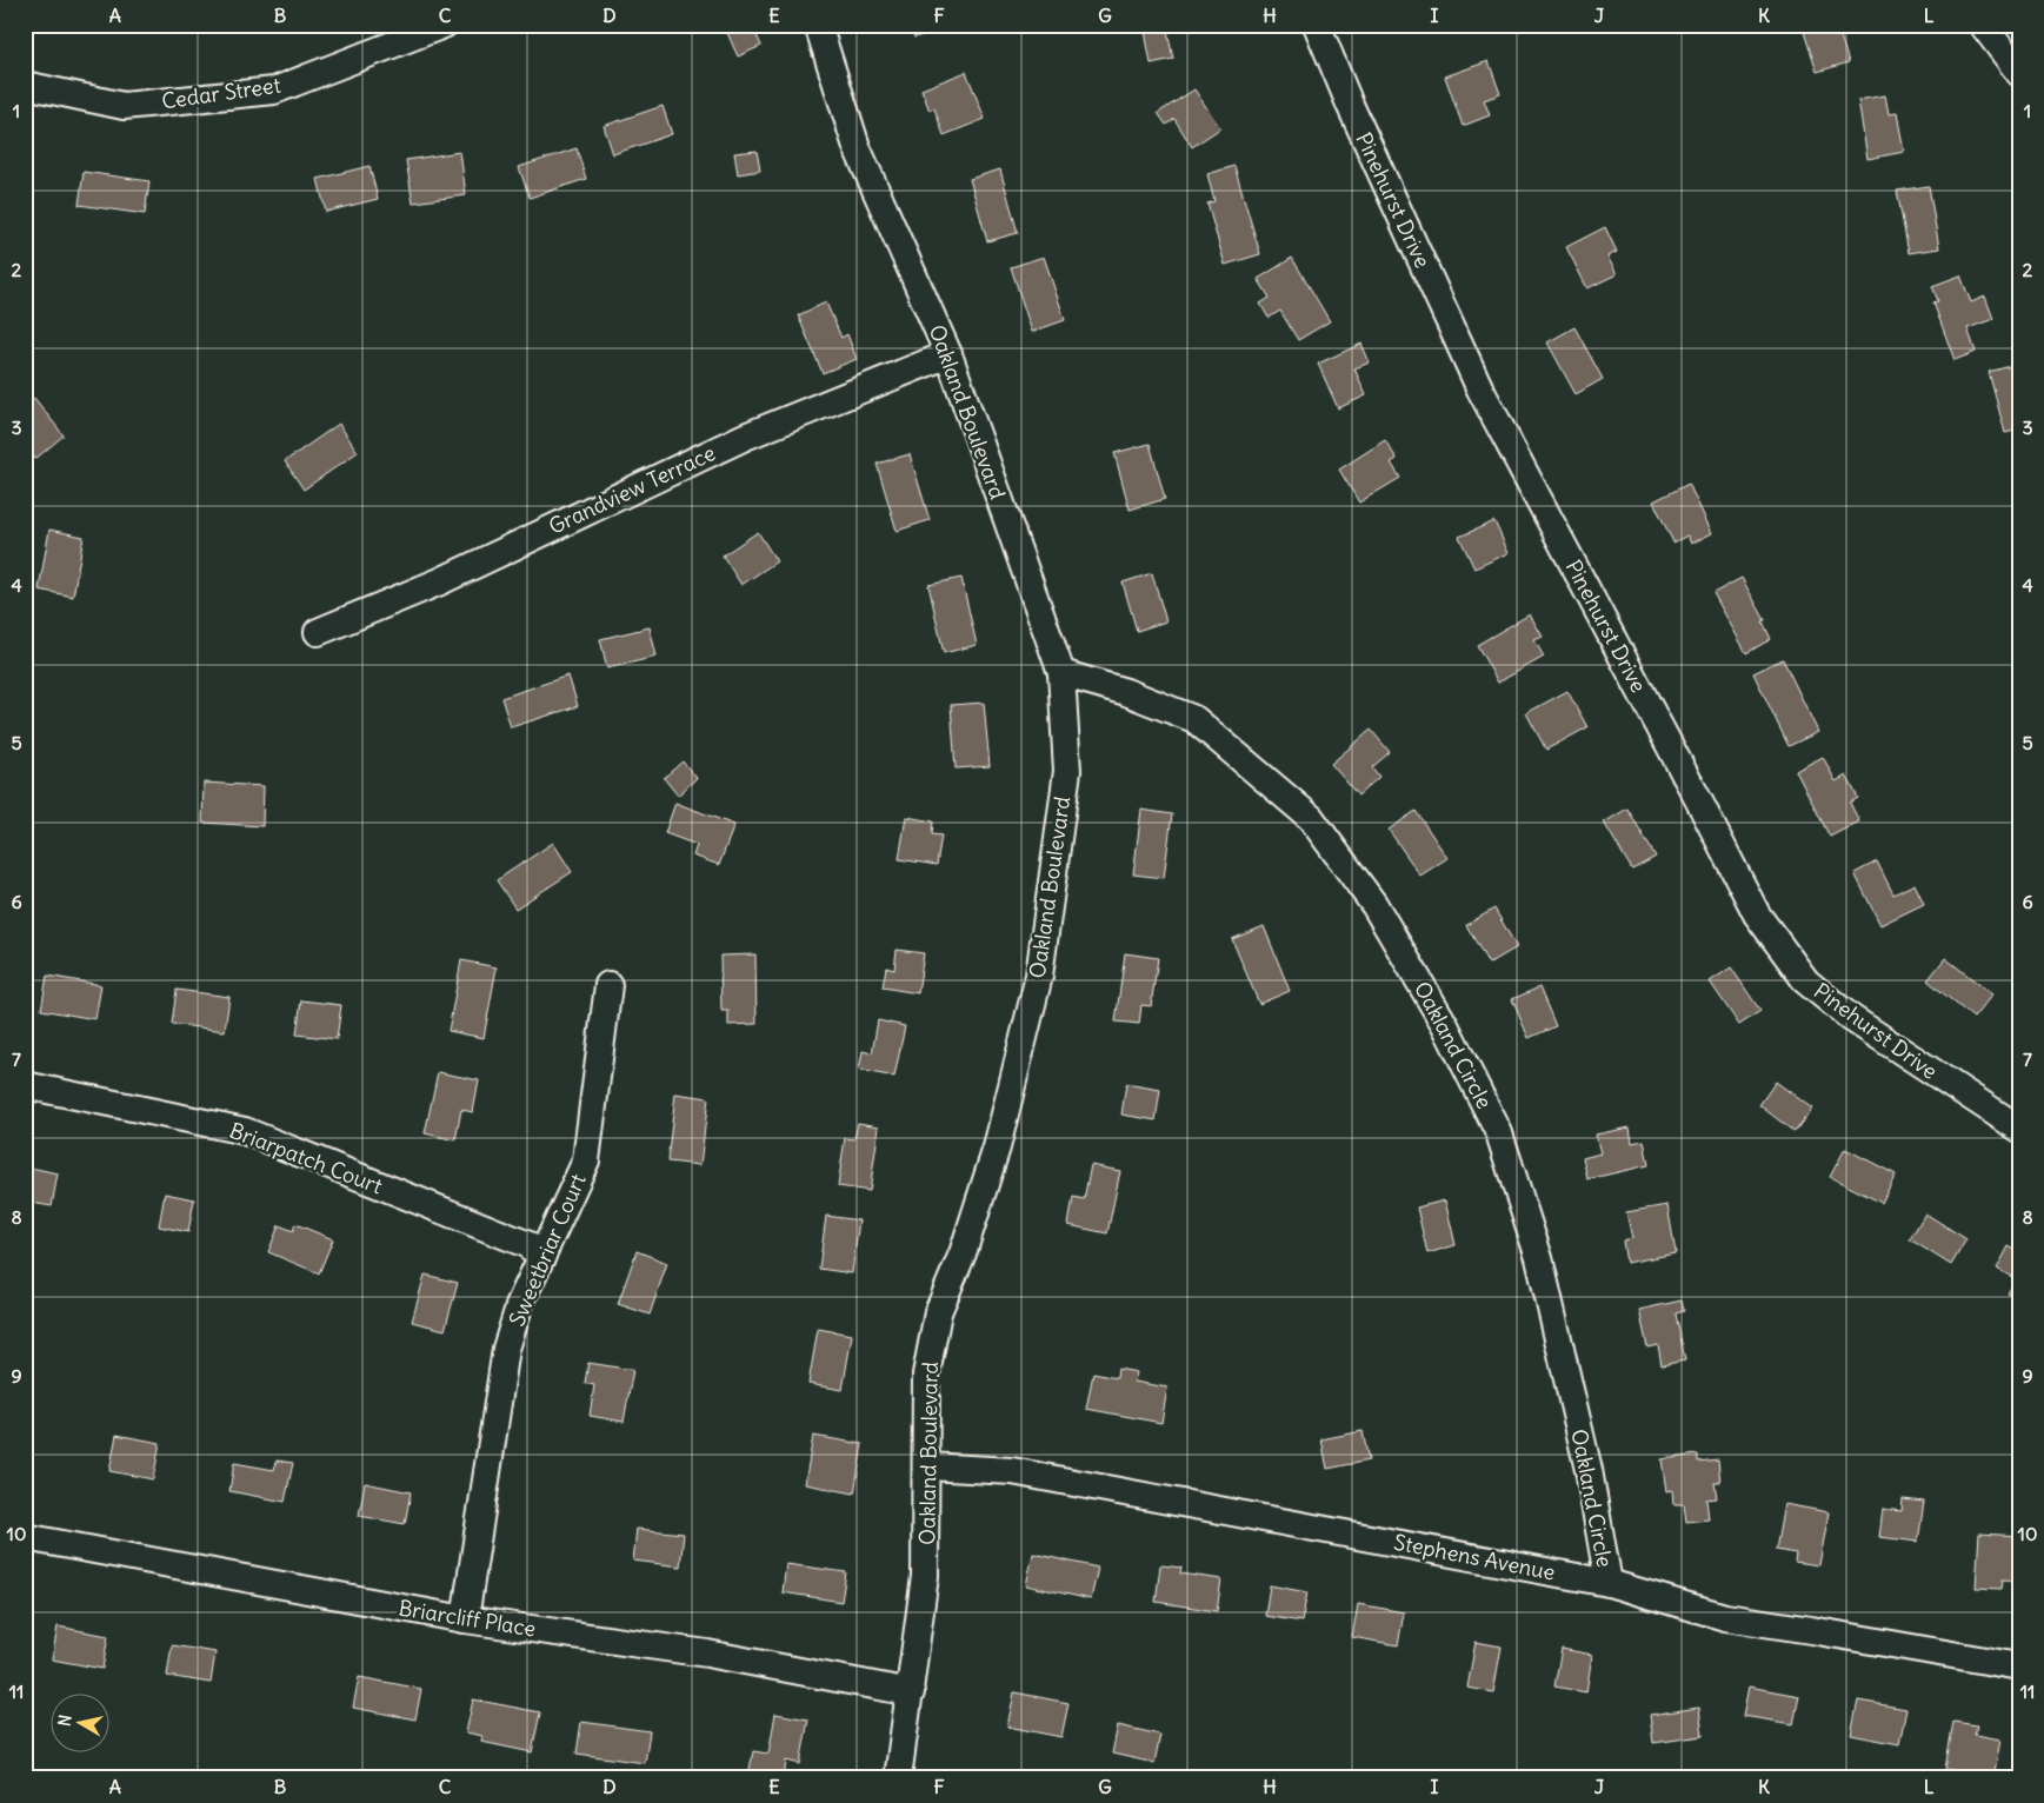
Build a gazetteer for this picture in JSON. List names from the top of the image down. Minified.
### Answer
{"streets":{"street":["Cedar Street","Pinehurst Drive","Oakland Boulevard","Grandview Terrace","Oakland Circle","Briarpatch Court","Sweetbriar Court","Stephens Avenue","Briarcliff Place"]},"crossings":[["Oakland Boulevard","Grandview Terrace"],["Oakland Boulevard","Oakland Circle"],["Oakland Boulevard","Stephens Avenue"],["Oakland Boulevard","Briarcliff Place"],["Oakland Circle","Stephens Avenue"],["Briarpatch Court","Sweetbriar Court"],["Sweetbriar Court","Briarcliff Place"]],"north":"left","grid":{"columns":["A","B","C","D","E","F","G","H","I","J","K","L"],"rows":["1","2","3","4","5","6","7","8","9","10","11"]}}
